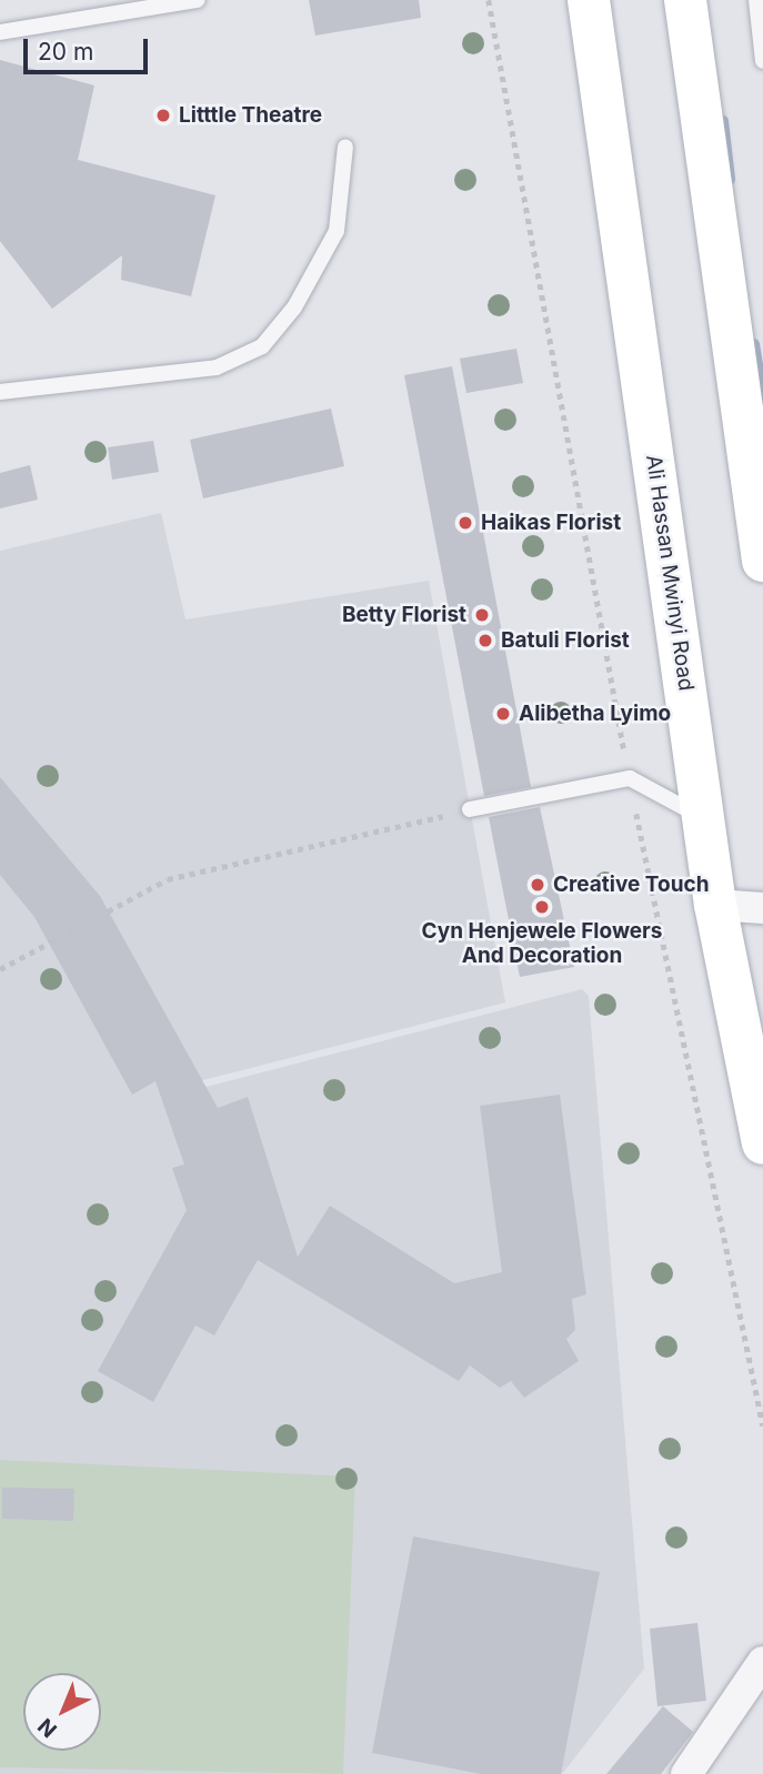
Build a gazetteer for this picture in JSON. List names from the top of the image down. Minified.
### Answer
{"streets":{"highway":["Ali Hassan Mwinyi Road"]},"places":["Litttle Theatre","Haikas Florist","Betty Florist","Batuli Florist","Alibetha Lyimo","Creative Touch","Cyn Henjewele Flowers And Decoration"],"scale_bar":"20 m","north":"bottom left"}
